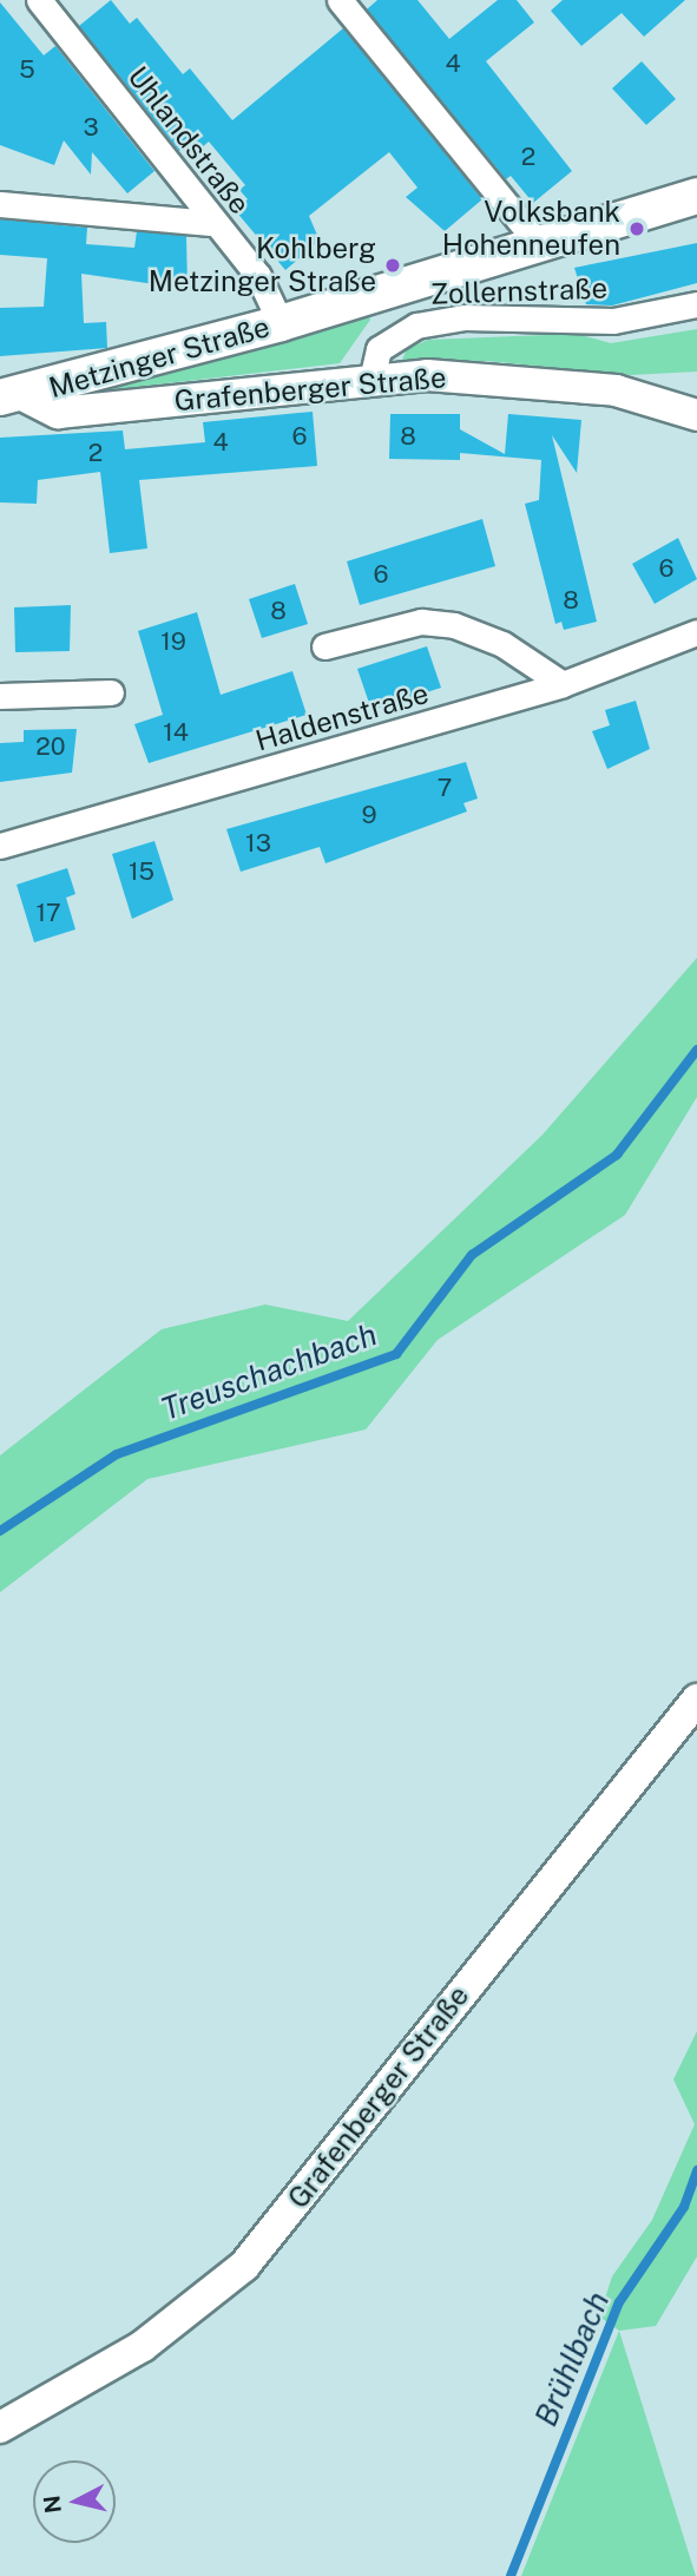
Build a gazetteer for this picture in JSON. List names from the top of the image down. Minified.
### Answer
{"streets":{"main road":["Metzinger Straße"],"street":["Uhlandstraße","Zollernstraße","Grafenberger Straße","Haldenstraße"]},"crossings":[["Uhlandstraße","Metzinger Straße"],["Zollernstraße","Grafenberger Straße"],["Metzinger Straße","Grafenberger Straße"]],"water":["Treuschachbach","Brühlbach"],"places":["Volksbank Hohenneufen","Kohlberg Metzinger Straße"],"house_numbers":["4","5","3","2","6","8","4","2","6","6","8","8","19","14","20","7","9","13","15","17"],"north":"left"}
